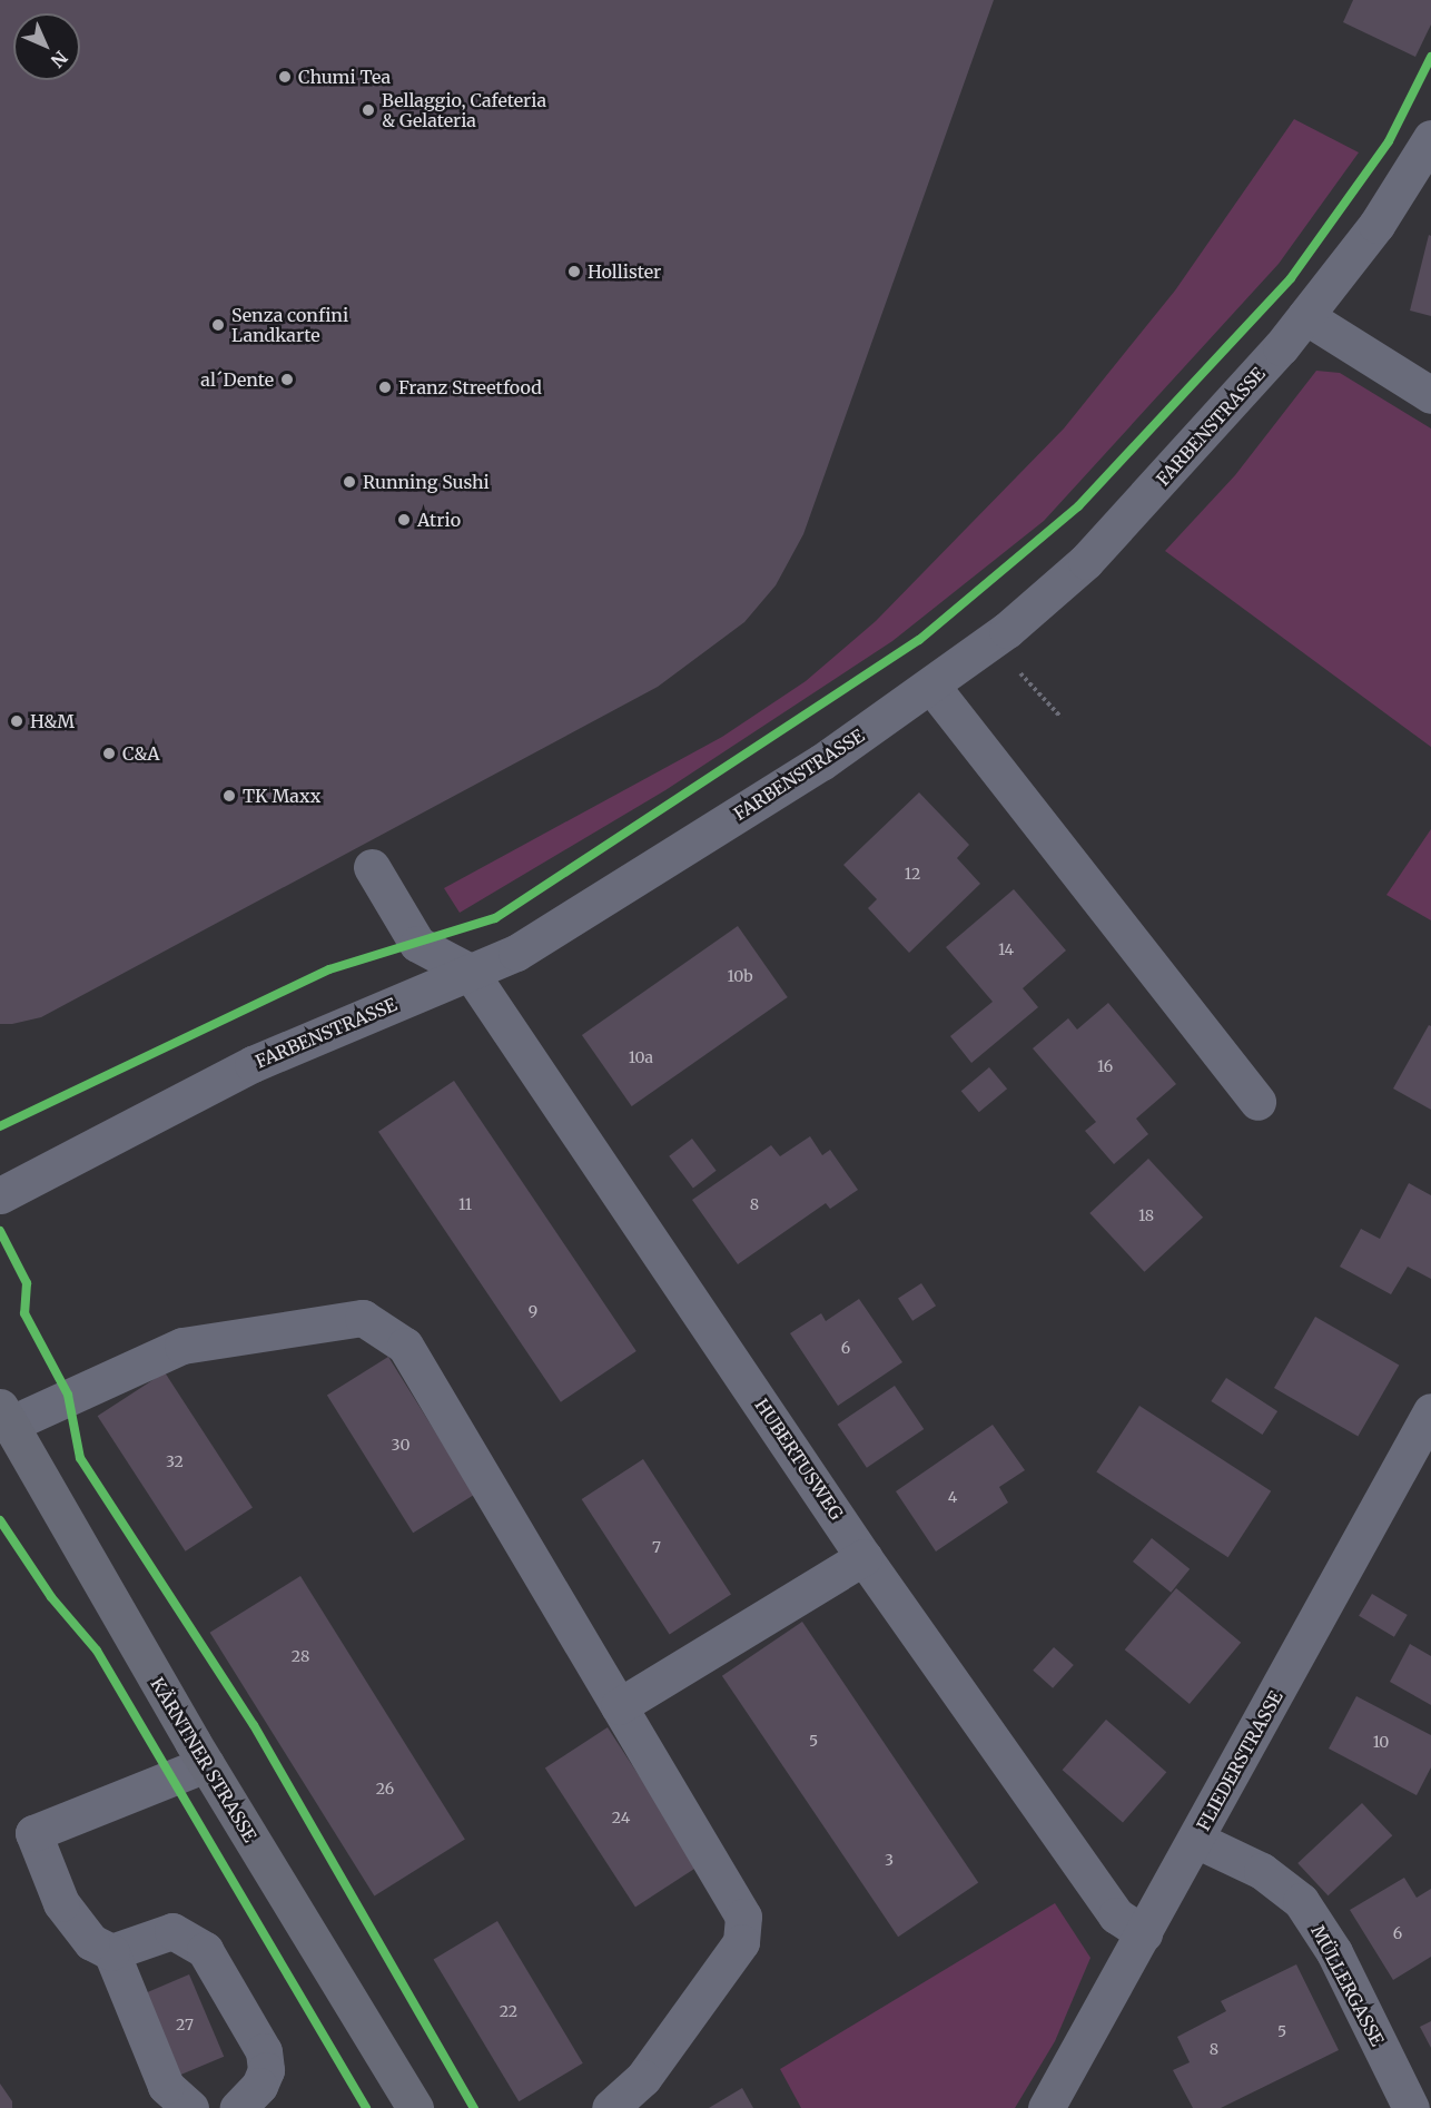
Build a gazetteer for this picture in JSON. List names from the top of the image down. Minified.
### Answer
{"streets":{"main road":["KÄRNTNER STRASSE"],"street":["FARBENSTRASSE","HUBERTUSWEG","FLIEDERSTRASSE","MÜLLERGASSE"]},"crossings":[["FARBENSTRASSE","HUBERTUSWEG"],["HUBERTUSWEG","FLIEDERSTRASSE"],["FLIEDERSTRASSE","MÜLLERGASSE"]],"places":["Chumi Tea","Bellaggio, Cafeteria & Gelateria","Hollister","Senza confini Landkarte","al´Dente","Franz Streetfood","Running Sushi","Atrio","H&M","C&A","TK Maxx"],"house_numbers":["12","14","10b","10a","16","11","8","18","9","6","30","32","4","7","28","5","10","26","24","3","6","22","27","5","8"],"north":"bottom right"}
